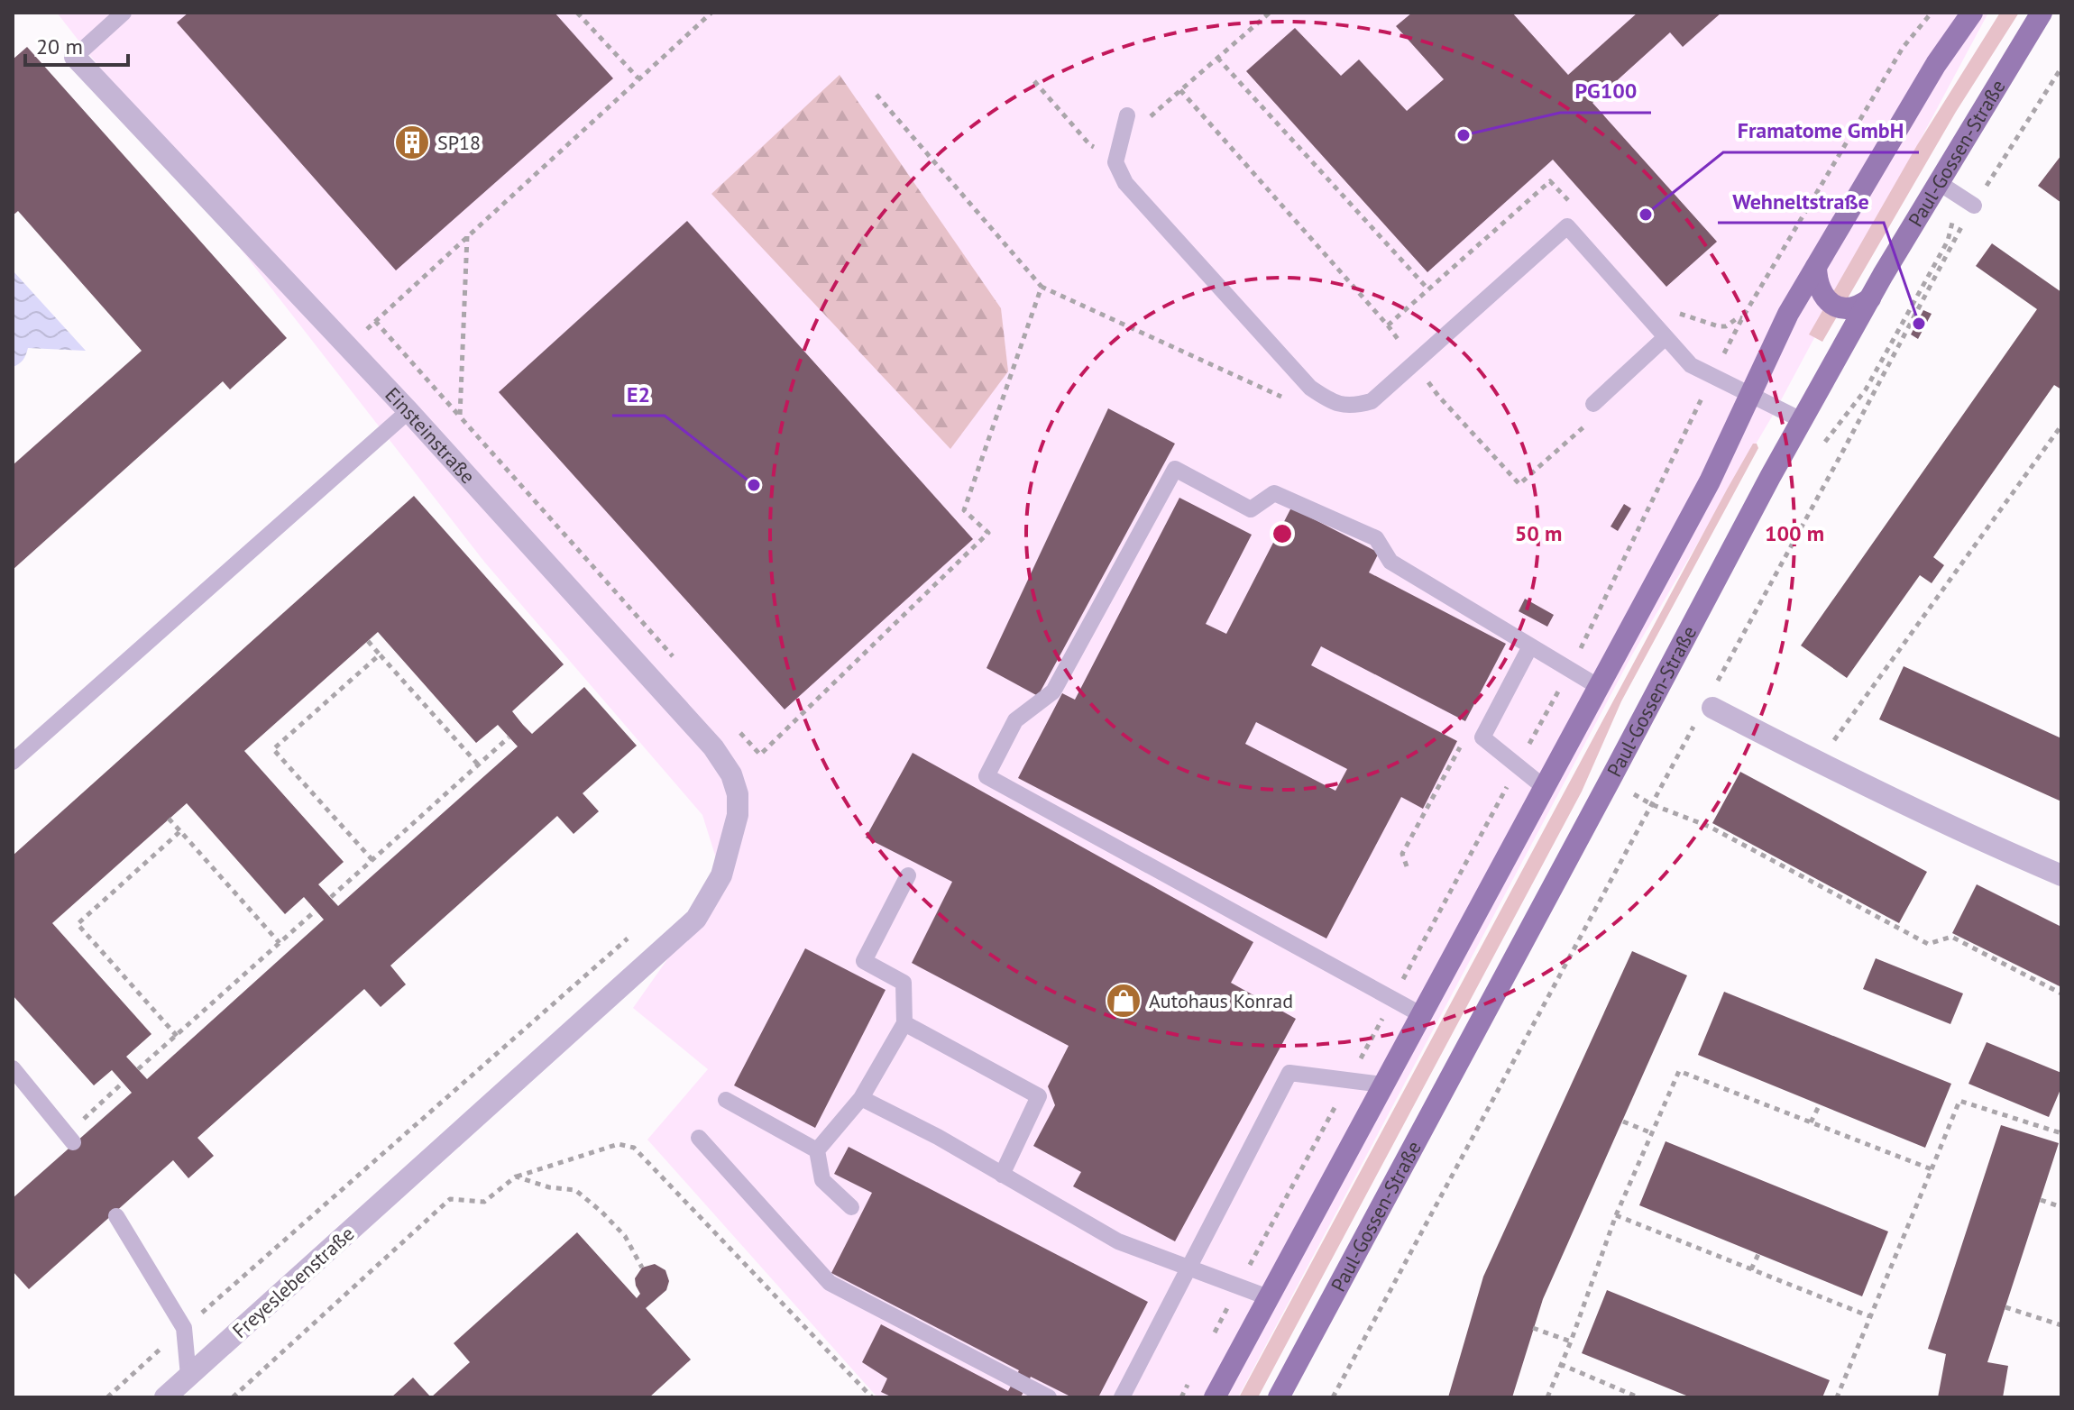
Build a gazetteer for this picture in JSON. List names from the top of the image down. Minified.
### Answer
{"streets":{"main road":["Paul-Gossen-Straße"],"street":["Einsteinstraße","Freyeslebenstraße"]},"crossings":[["Einsteinstraße","Freyeslebenstraße"]],"places":{"other":["PG100","Framatome GmbH","Wehneltstraße","E2"],"building":["SP18"],"shop":["Autohaus Konrad"]},"scale_bar":"20 m","rings":["50 m","100 m"]}
